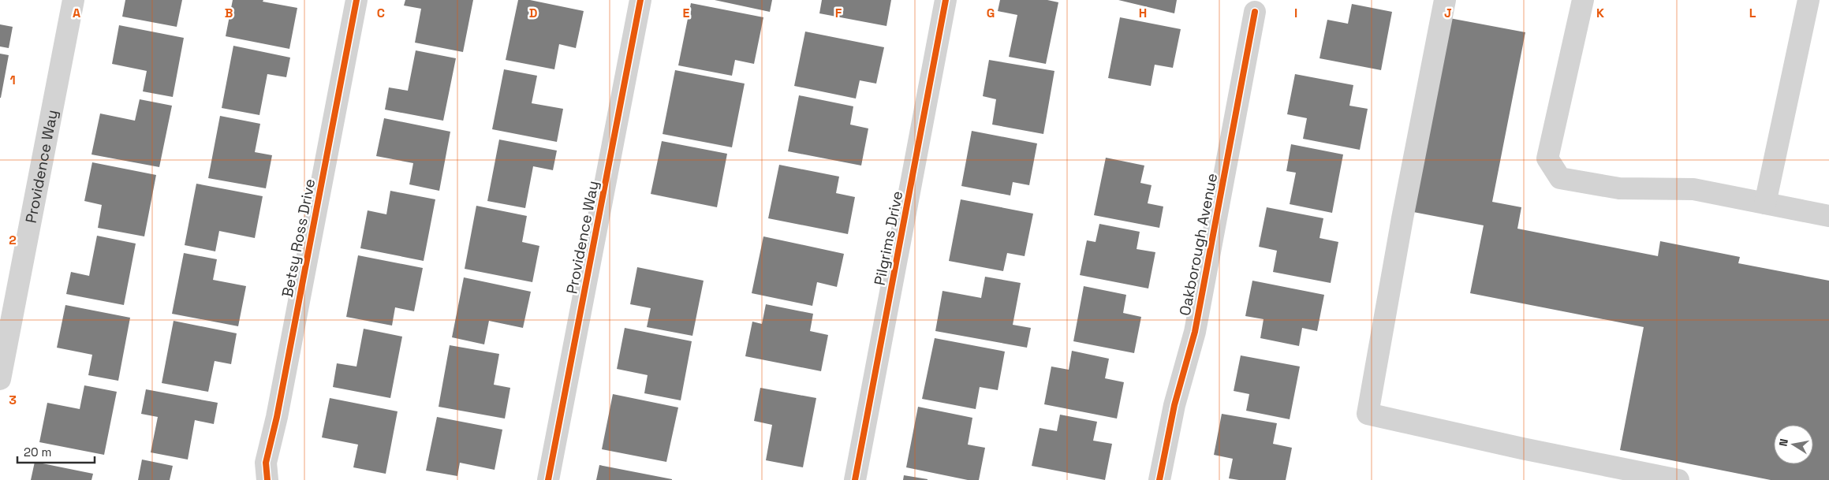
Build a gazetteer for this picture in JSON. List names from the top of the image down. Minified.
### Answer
{"streets":{"street":["Providence Way","Betsy Ross Drive","Pilgrims Drive","Oakborough Avenue"]},"scale_bar":"20 m","north":"left","grid":{"columns":["A","B","C","D","E","F","G","H","I","J","K","L"],"rows":["1","2","3"]}}
